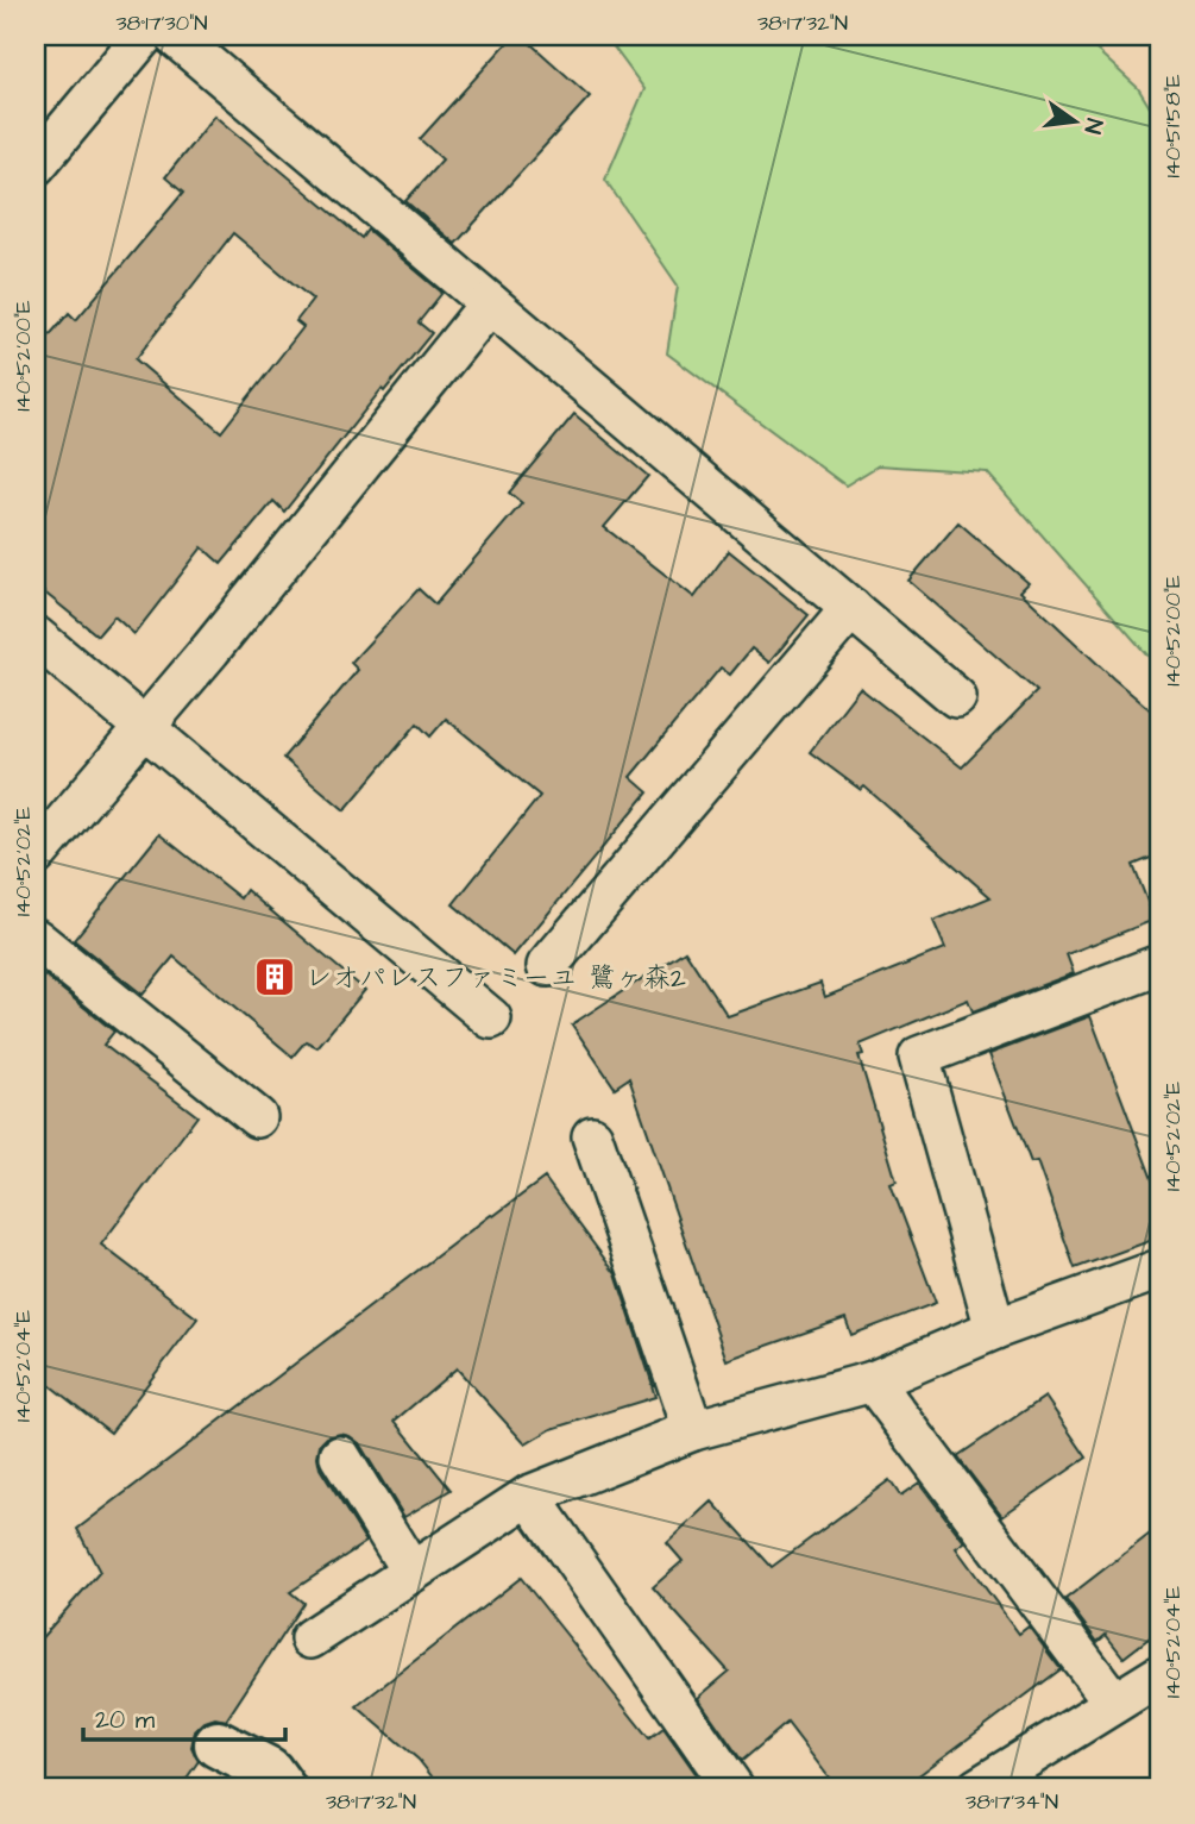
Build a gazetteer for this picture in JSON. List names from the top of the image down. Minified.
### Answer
{"places":{"building":["レオパレスファミーユ 鷺ヶ森2"]},"scale_bar":"20 m","north":"right","coordinates":["38°17'30\"N","38°17'32\"N","140°51'58\"E","140°52'00\"E","140°52'02\"E","140°52'04\"E","38°17'34\"N"]}
